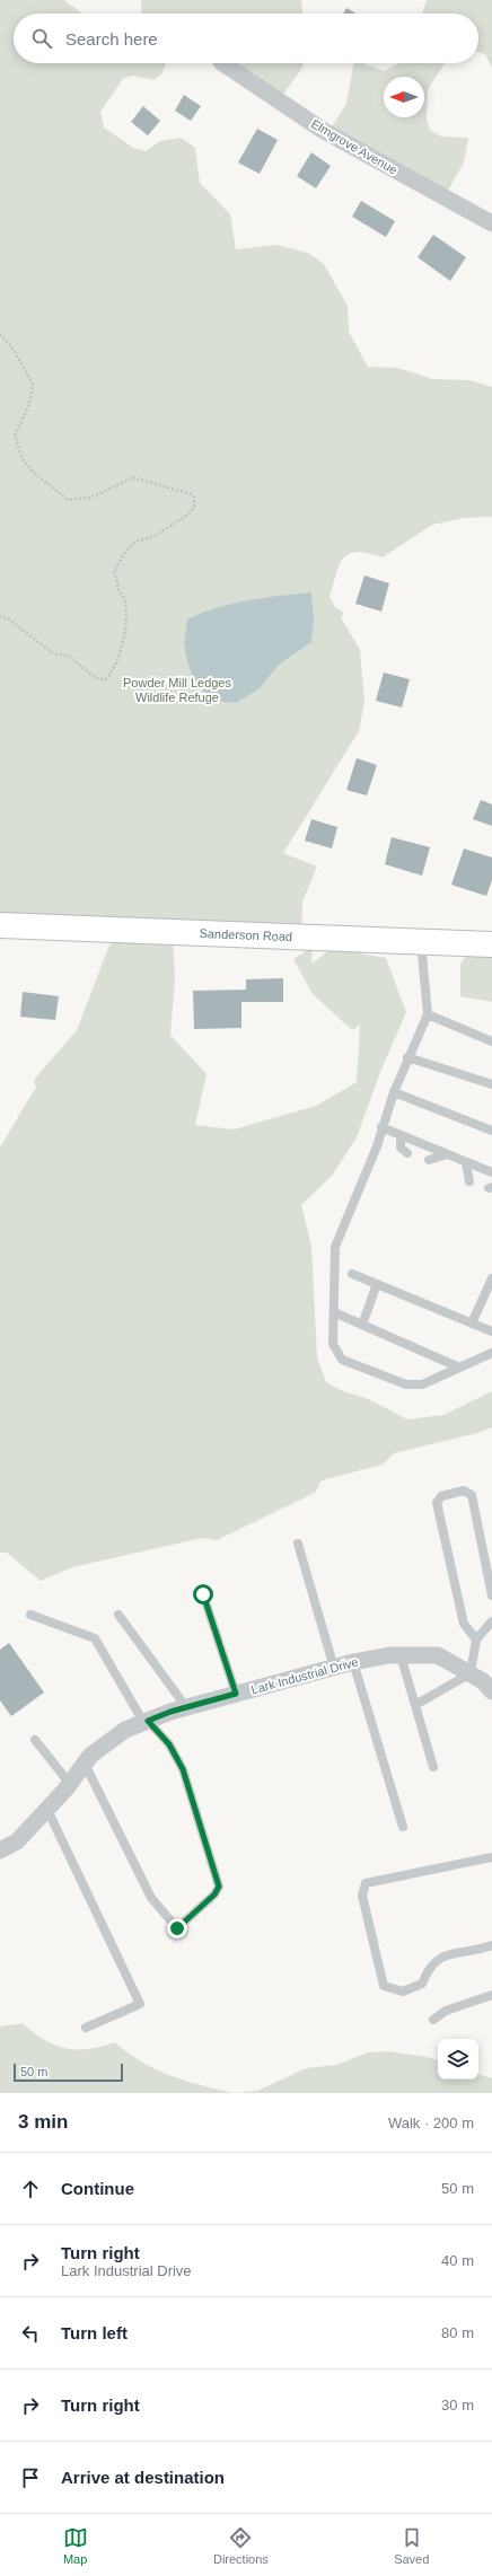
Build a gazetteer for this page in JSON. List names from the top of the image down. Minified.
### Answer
{"streets":{"main road":["Sanderson Road"],"street":["Elmgrove Avenue","Lark Industrial Drive"]},"parks":["Powder Mill Ledges Wildlife Refuge"],"scale_bar":"50 m","north":"left","page":{"search":"Search here","scale":"50 m","heading":["3 min","Walk · 200 m"],"list":[["Continue","50 m"],["Turn right","Lark Industrial Drive","40 m"],["Turn left","80 m"],["Turn right","30 m"],"Arrive at destination"],"nav":["Map","Directions","Saved"]}}
